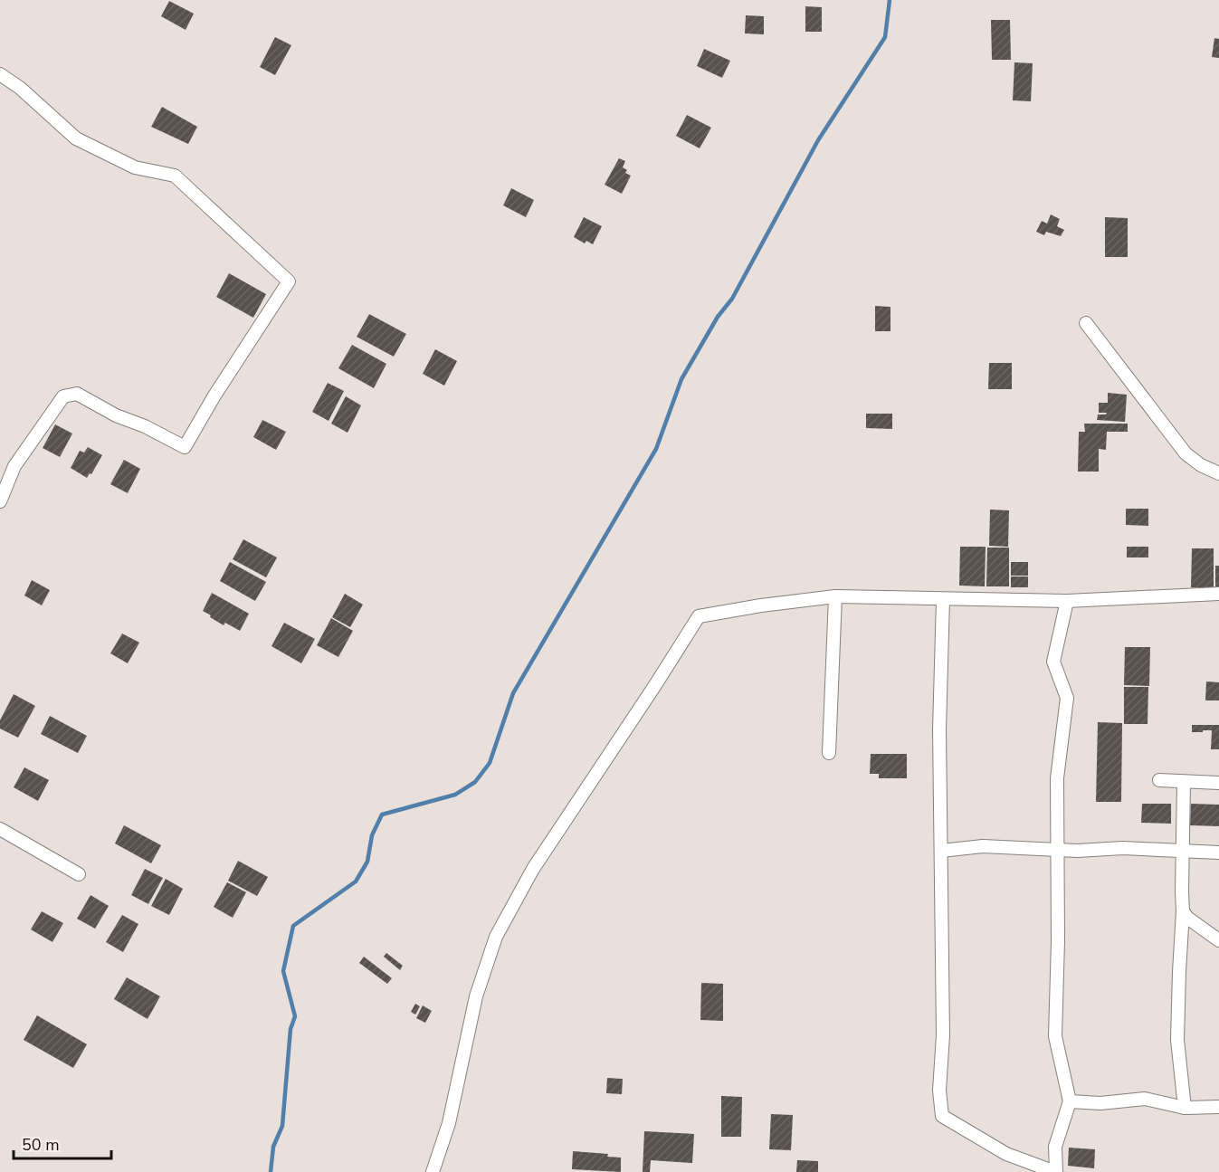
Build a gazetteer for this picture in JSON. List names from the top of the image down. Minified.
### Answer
{"scale_bar":"50 m"}
